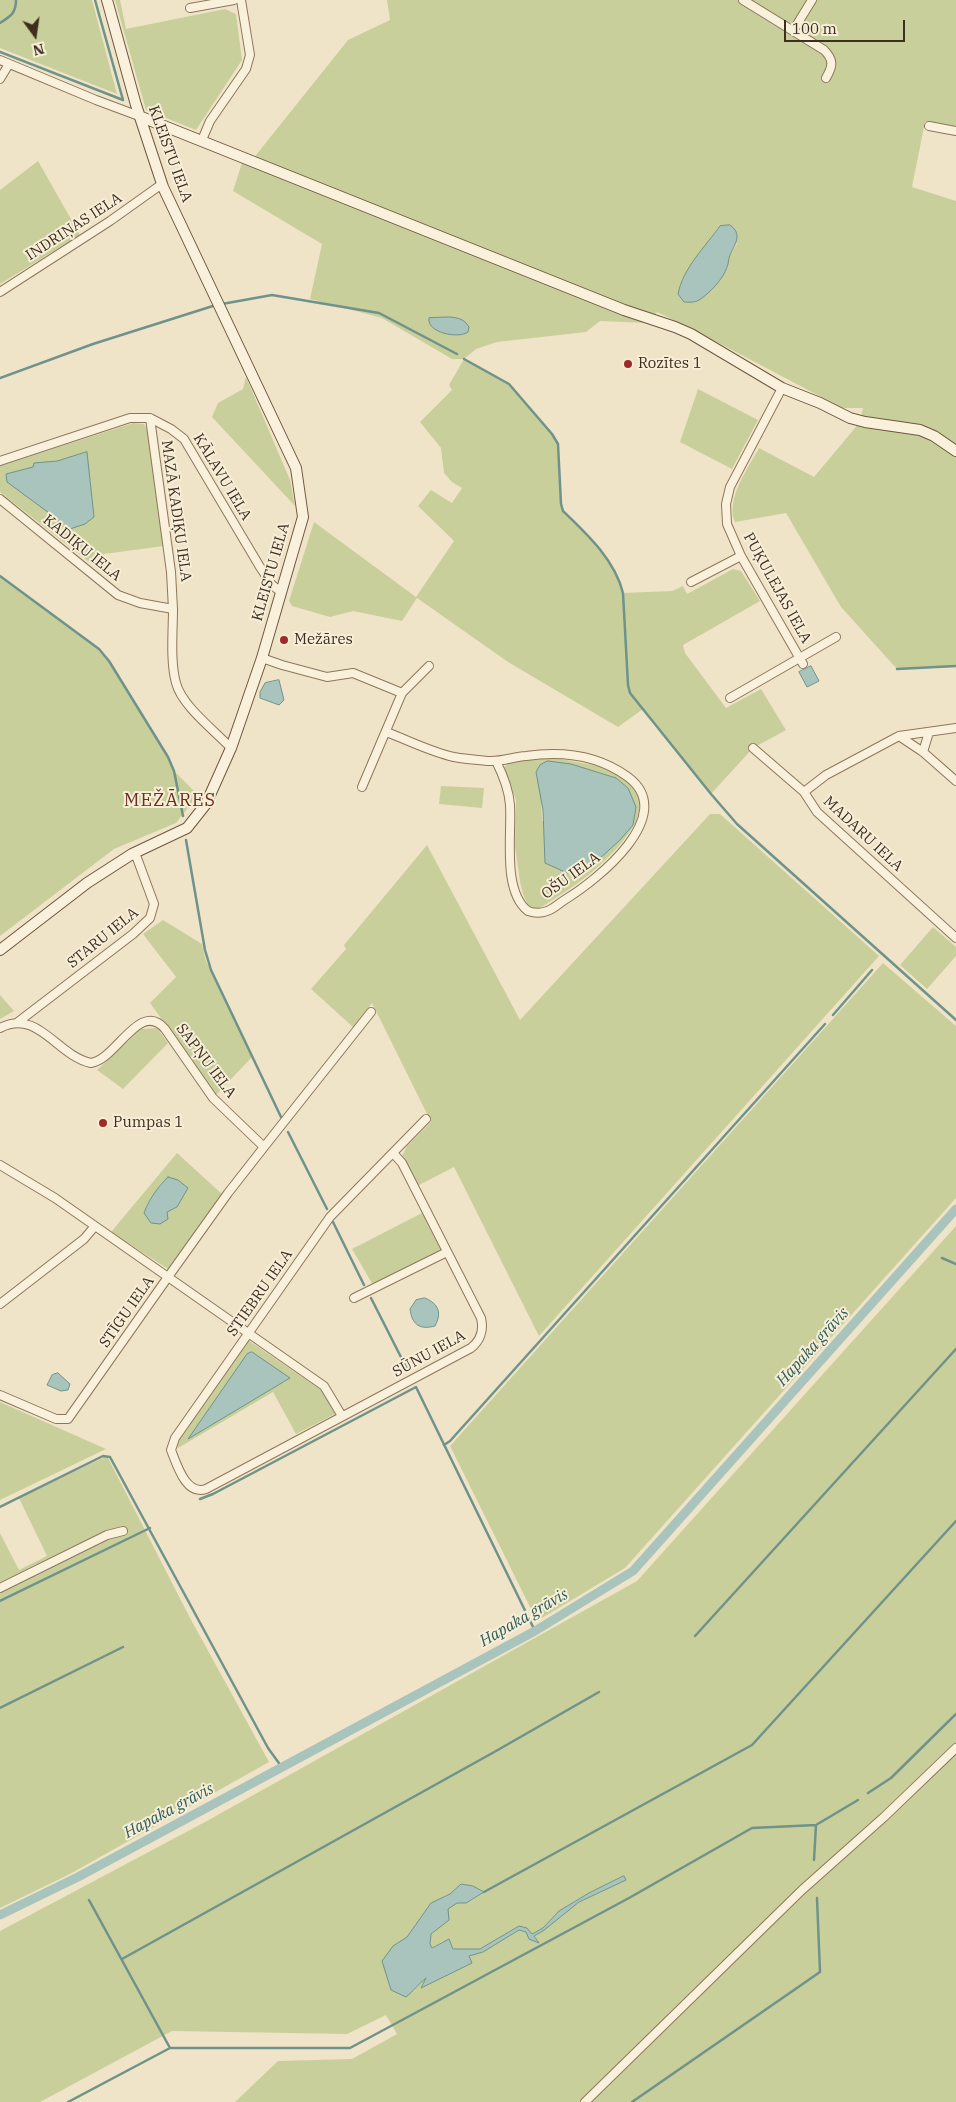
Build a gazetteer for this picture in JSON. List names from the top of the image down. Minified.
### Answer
{"streets":{"street":["KLEISTU IELA","INDRIŅAS IELA","KĀLAVU IELA","MAZĀ KADIĶU IELA","KADIĶU IELA","PUĶULEJAS IELA","MADARU IELA","OŠU IELA","STARU IELA","SAPŅU IELA","STIEBRU IELA","STĪGU IELA","SŪNU IELA"]},"crossings":[["KLEISTU IELA","INDRIŅAS IELA"],["KLEISTU IELA","KĀLAVU IELA"],["KLEISTU IELA","STARU IELA"],["KĀLAVU IELA","MAZĀ KADIĶU IELA"],["MAZĀ KADIĶU IELA","KADIĶU IELA"],["STARU IELA","SAPŅU IELA"],["STIEBRU IELA","SŪNU IELA"]],"districts":["MEŽĀRES"],"water":["Hapaka grāvis"],"places":["Rozītes 1","Mežāres","Pumpas 1"],"scale_bar":"100 m","north":"bottom"}
